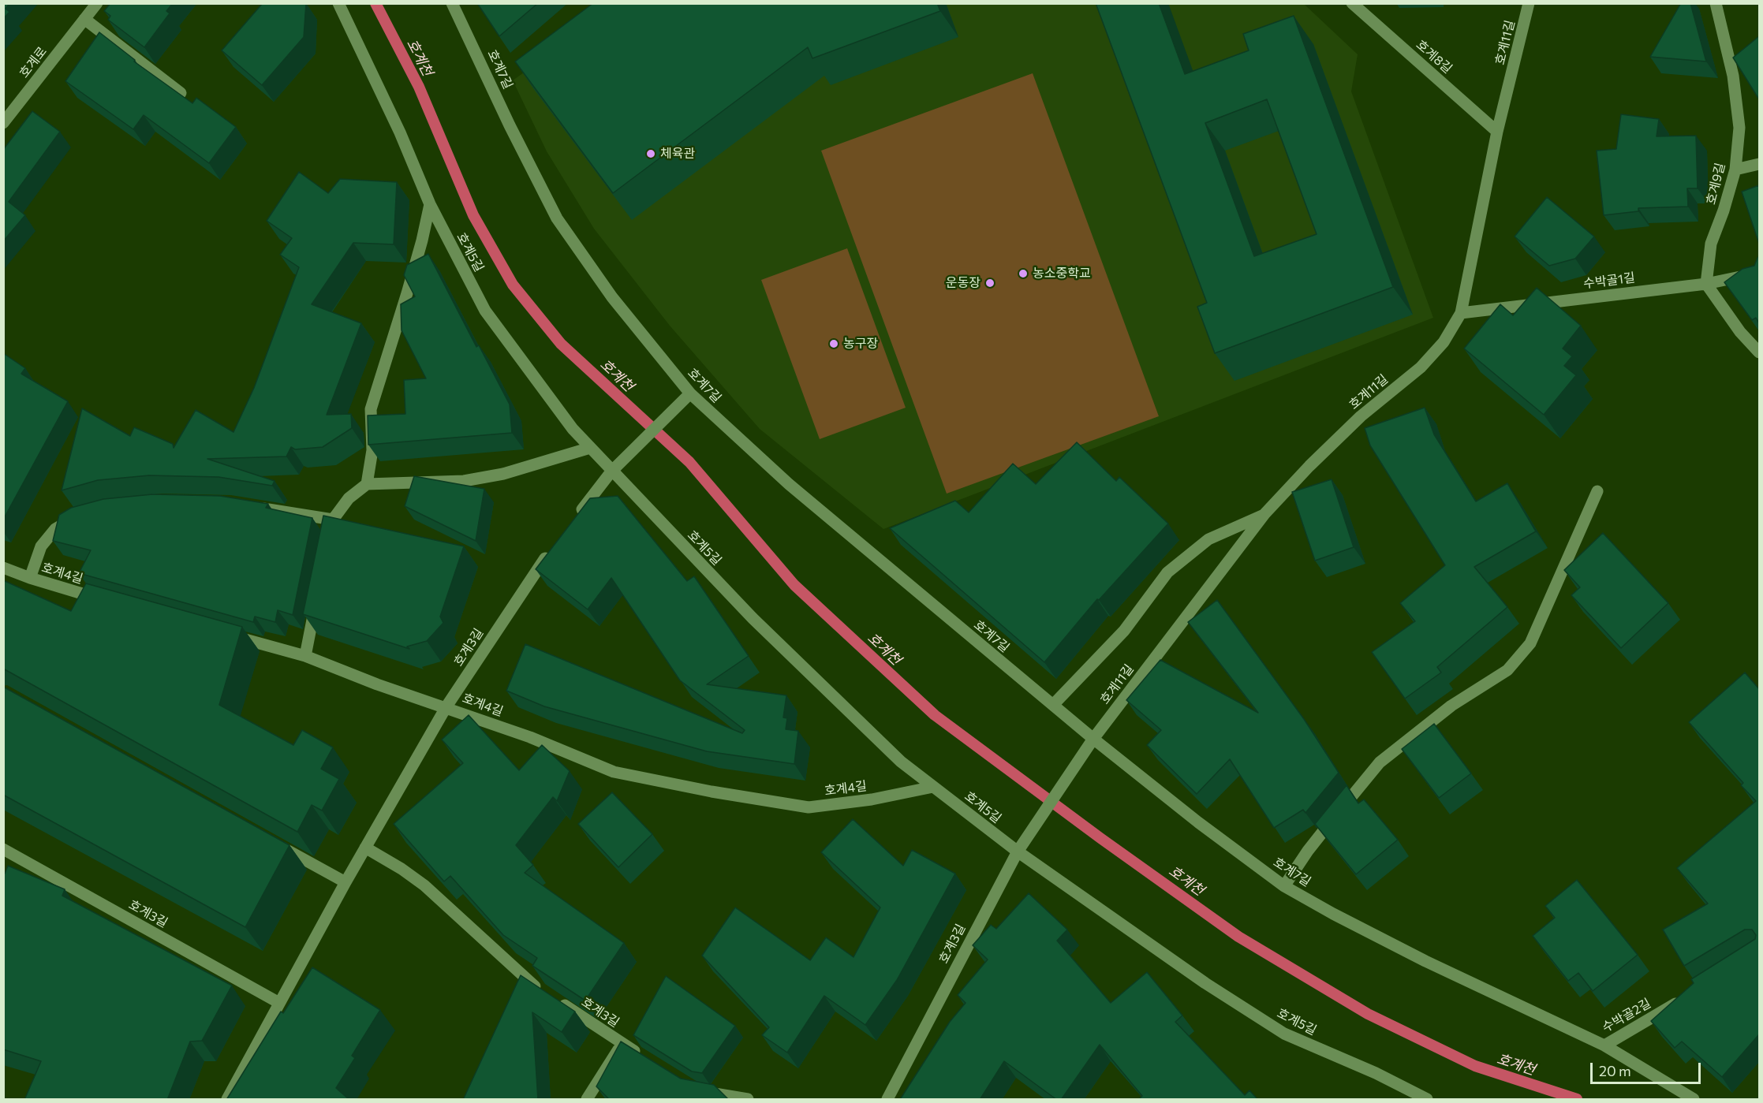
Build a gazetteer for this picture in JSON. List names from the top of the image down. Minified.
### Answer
{"streets":{"street":["호계11길","호계8길","호계로","호계7길","호계9길","호계5길","수박골1길","호계4길","호계3길","수박골2길"]},"crossings":[["호계11길","호계8길"],["호계11길","호계7길"],["호계11길","수박골1길"],["호계11길","호계3길"],["호계7길","수박골2길"],["호계9길","수박골1길"],["호계5길","호계4길"],["호계5길","호계3길"],["호계4길","호계3길"]],"water":["호계천"],"places":["체육관","농소중학교","운동장","농구장"],"scale_bar":"20 m"}
